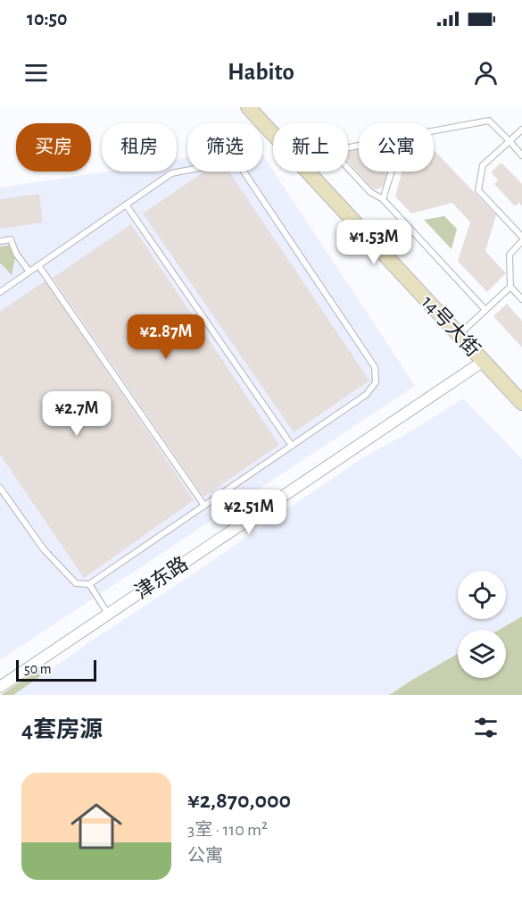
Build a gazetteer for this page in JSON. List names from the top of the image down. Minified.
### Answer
{"streets":{"street":["14号大街","津东路"]},"crossings":[["14号大街","津东路"]],"scale_bar":"50 m","page":{"status":"10:50","header":"Habito","chip":["买房","租房","筛选","新上","公寓"],"price":["¥1.53M","¥2.87M","¥2.7M","¥2.51M"],"scale":"50 m","heading":"4套房源","list":[{"name":"¥2,870,000","note":"3室 · 110 m² · 公寓"}]}}
